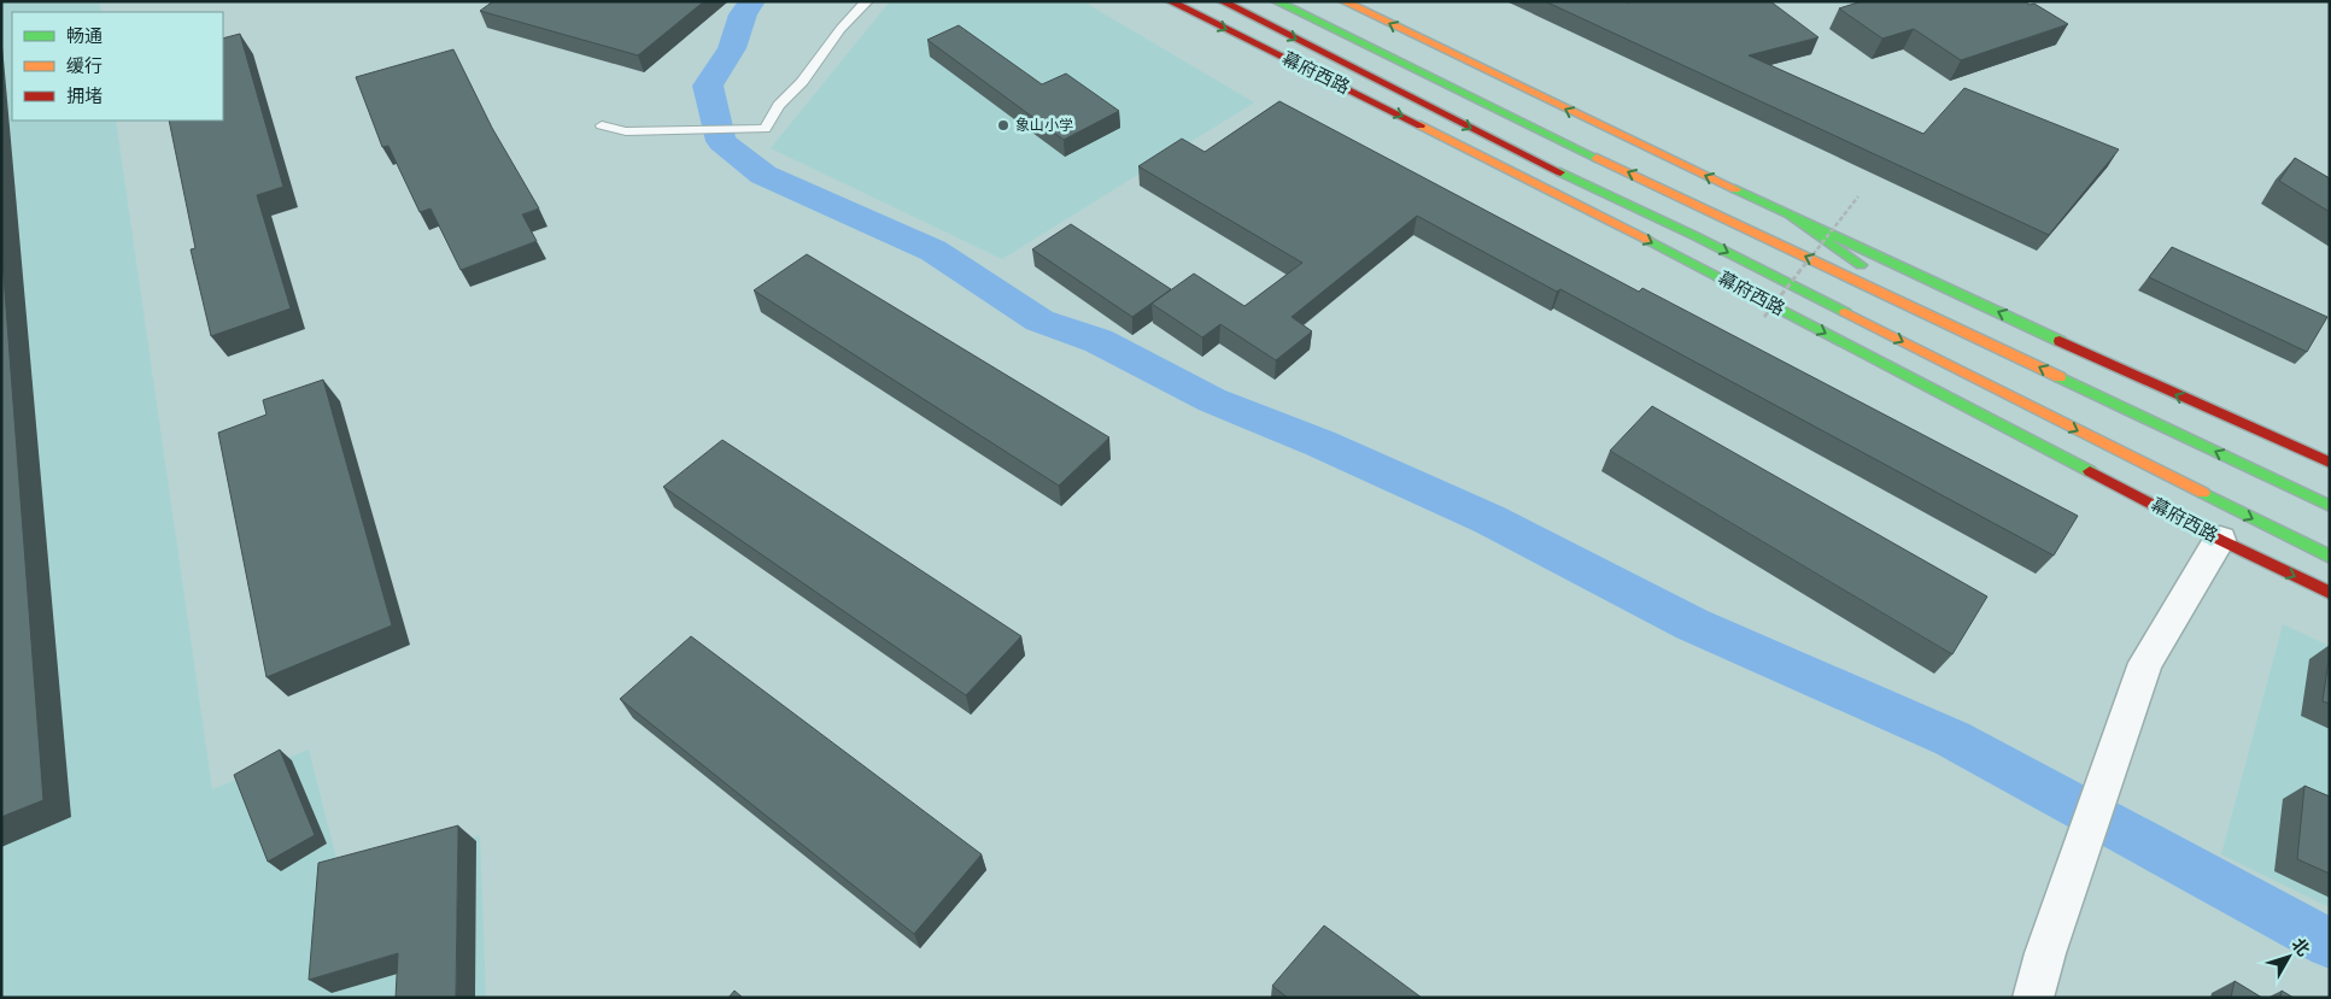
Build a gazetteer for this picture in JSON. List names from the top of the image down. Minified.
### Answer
{"streets":{"main road":["幕府西路"]},"places":["象山小学"],"legend":["畅通","缓行","拥堵"],"north":"top right"}
